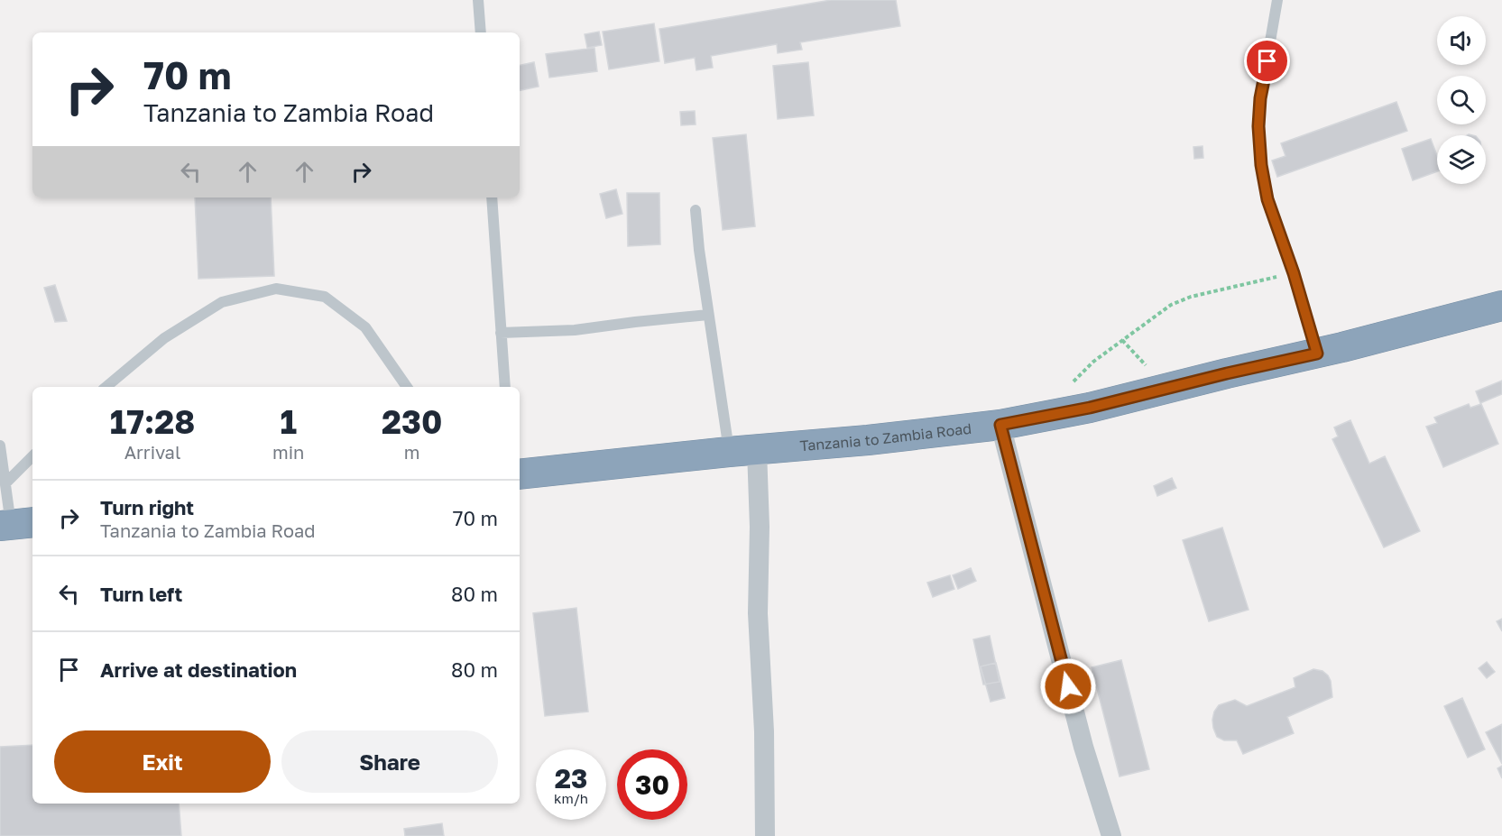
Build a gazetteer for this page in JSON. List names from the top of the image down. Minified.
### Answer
{"streets":{"highway":["Tanzania to Zambia Road"]},"page":{"turn":["70 m","Tanzania to Zambia Road"],"eta":["17:28","Arrival","1","min","230","m"],"list":[{"name":"Turn right","note":"Tanzania to Zambia Road","value":"70 m"},{"name":"Turn left","value":"80 m"},{"name":"Arrive at destination","value":"80 m"}],"buttons":["Exit","Share"],"speed":"23 km/h","limit":"30"}}
